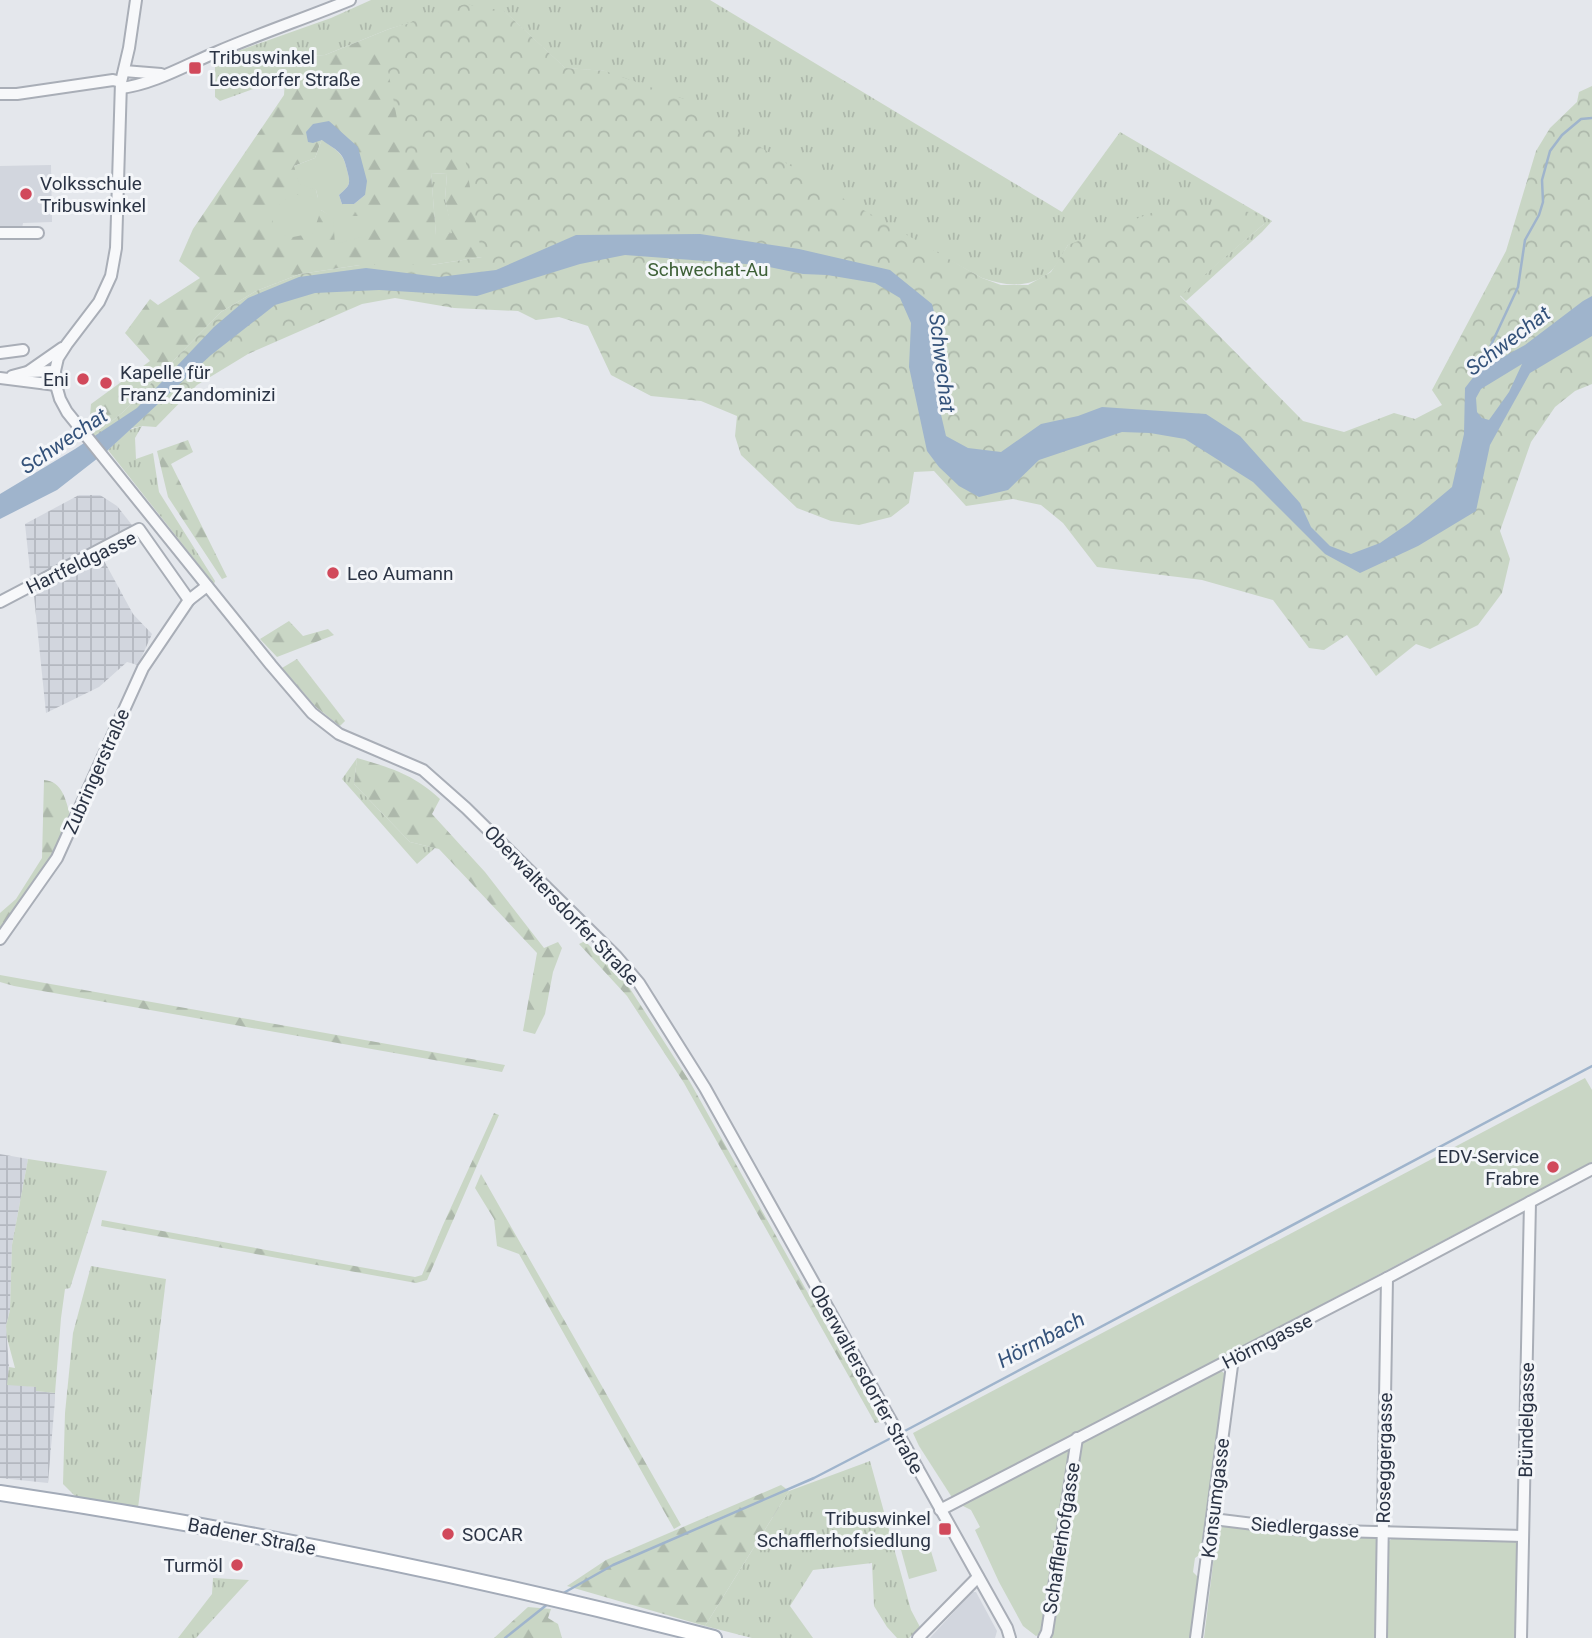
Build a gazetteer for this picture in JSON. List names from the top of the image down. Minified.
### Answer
{"streets":{"main road":["Badener Straße"],"street":["Hartfeldgasse","Zubringerstraße","Oberwaltersdorfer Straße","Hörmgasse","Bründelgasse","Roseggergasse","Konsumgasse","Siedlergasse","Schafflerhofgasse"]},"crossings":[["Hartfeldgasse","Zubringerstraße"],["Oberwaltersdorfer Straße","Hörmgasse"],["Hörmgasse","Bründelgasse"],["Hörmgasse","Roseggergasse"],["Hörmgasse","Konsumgasse"],["Hörmgasse","Schafflerhofgasse"],["Bründelgasse","Siedlergasse"],["Roseggergasse","Siedlergasse"],["Konsumgasse","Siedlergasse"]],"water":["Schwechat","Hörmbach"],"parks":["Schwechat-Au"],"places":{"transit":["Tribuswinkel Leesdorfer Straße","Tribuswinkel Schafflerhofsiedlung"],"other":["Volksschule Tribuswinkel","Eni","Kapelle für Franz Zandominizi","Leo Aumann","EDV-Service Frabre","SOCAR","Turmöl"]}}
